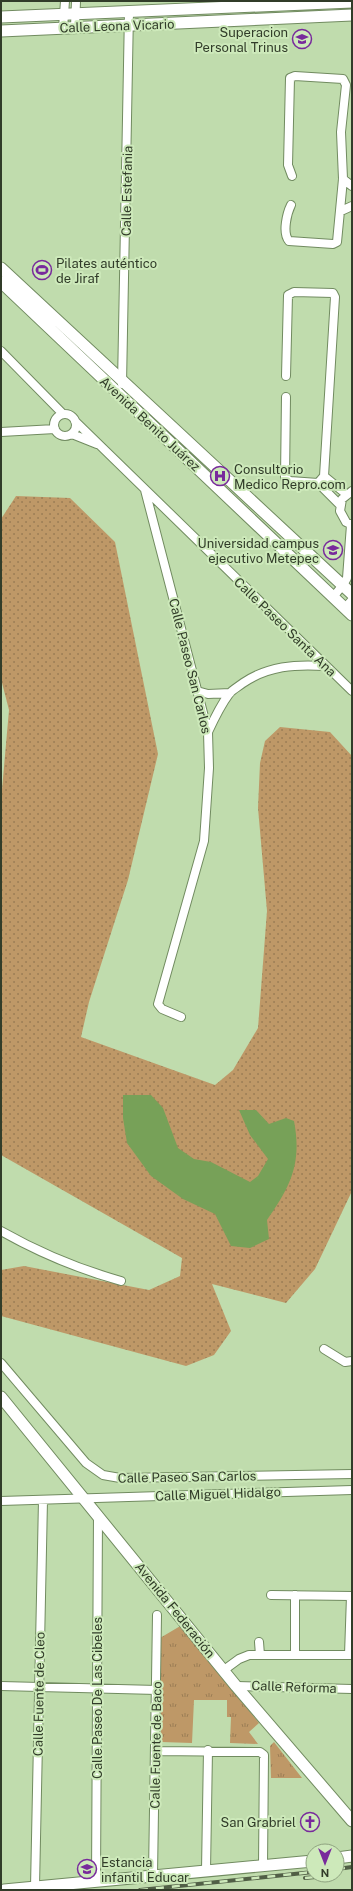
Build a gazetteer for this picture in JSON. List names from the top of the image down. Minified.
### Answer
{"streets":{"main road":["Calle Leona Vicario","Avenida Benito Juárez","Avenida Federación"],"street":["Calle Estefania","Calle Paseo Santa Ana","Calle Paseo San Carlos","Calle Miguel Hidalgo","Calle Reforma","Calle Fuente de Cleo","Calle Paseo De Las Cibeles","Calle Fuente de Baco"]},"crossings":[["Calle Leona Vicario","Calle Estefania"],["Calle Estefania","Avenida Benito Juárez"],["Calle Paseo Santa Ana","Calle Paseo San Carlos"],["Calle Miguel Hidalgo","Avenida Federación"],["Calle Miguel Hidalgo","Calle Fuente de Cleo"],["Avenida Federación","Calle Reforma"],["Avenida Federación","Calle Paseo De Las Cibeles"]],"places":{"school or university":["Superacion Personal Trinus","Universidad campus ejecutivo Metepec","Estancia infantil Educar"],"sports":["Pilates auténtico de Jiraf"],"hospital":["Consultorio Medico Repro.com"],"church":["San Grabriel"]},"north":"bottom"}
